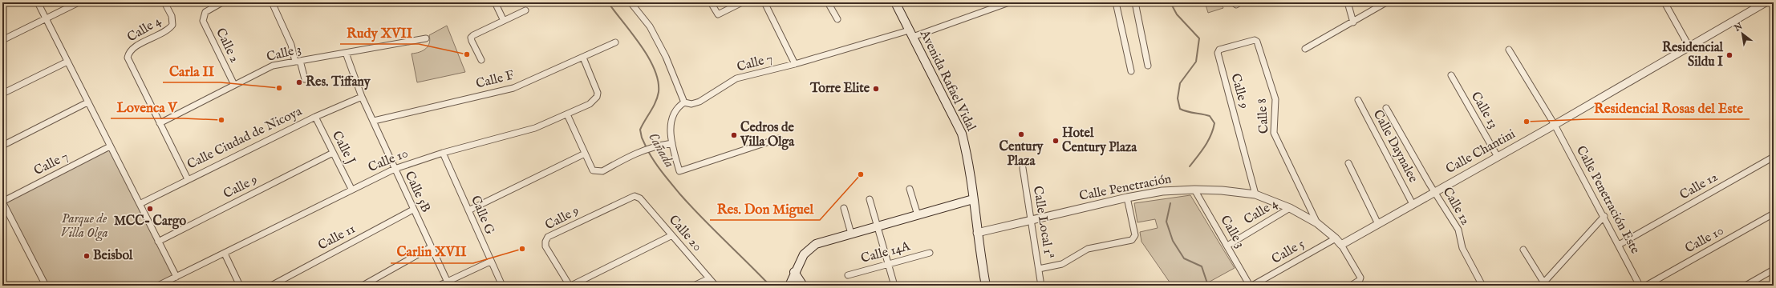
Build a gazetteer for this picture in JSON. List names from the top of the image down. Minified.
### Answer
{"streets":{"main road":["Avenida Rafael Vidal"],"street":["Calle 4","Calle 2","Calle 3","Calle 7","Calle F","Calle 9","Calle 13","Calle 8","Calle Ciudad de Nicoya","Calle Daynalee","Calle J","Calle Chantini","Calle 10","Calle 12","Calle Penetración","Calle 5B","Calle Penetración Este","Calle G","Calle Local 1ª","Calle 20","Calle 11","Calle 5","Calle 14A"]},"crossings":[["Calle 4","Calle 3"],["Calle 4","Calle Penetración"],["Calle 2","Calle 3"],["Calle 3","Calle Penetración"],["Calle 3","Calle 5B"],["Calle 3","Calle 5"],["Calle 7","Avenida Rafael Vidal"],["Calle F","Calle 10"],["Calle F","Calle 5B"],["Avenida Rafael Vidal","Calle Penetración"],["Calle 9","Calle 8"],["Calle 9","Calle J"],["Calle 9","Calle Penetración"],["Calle 9","Calle 20"],["Calle 13","Calle Chantini"],["Calle 8","Calle Penetración"],["Calle Ciudad de Nicoya","Calle J"],["Calle Ciudad de Nicoya","Calle 5B"],["Calle Daynalee","Calle Chantini"],["Calle J","Calle 10"],["Calle Chantini","Calle 12"],["Calle Chantini","Calle Penetración"],["Calle Chantini","Calle Penetración Este"],["Calle 10","Calle 5B"],["Calle 10","Calle G"],["Calle 12","Calle Penetración Este"],["Calle Penetración","Calle Local 1ª"],["Calle Penetración","Calle 5"],["Calle 5B","Calle 11"]],"water":["Cañada"],"parks":["Parque de Villa Olga"],"places":["Rudy XVII","Residencial Sildu I","Res. Tiffany","Carla II","Torre Elite","Lovenca V","Residencial Rosas del Este","Century Plaza","Cedros de Villa Olga","Hotel Century Plaza","Res. Don Miguel","MCC- Cargo","Carlin XVII","Beisbol"],"north":"top left"}
